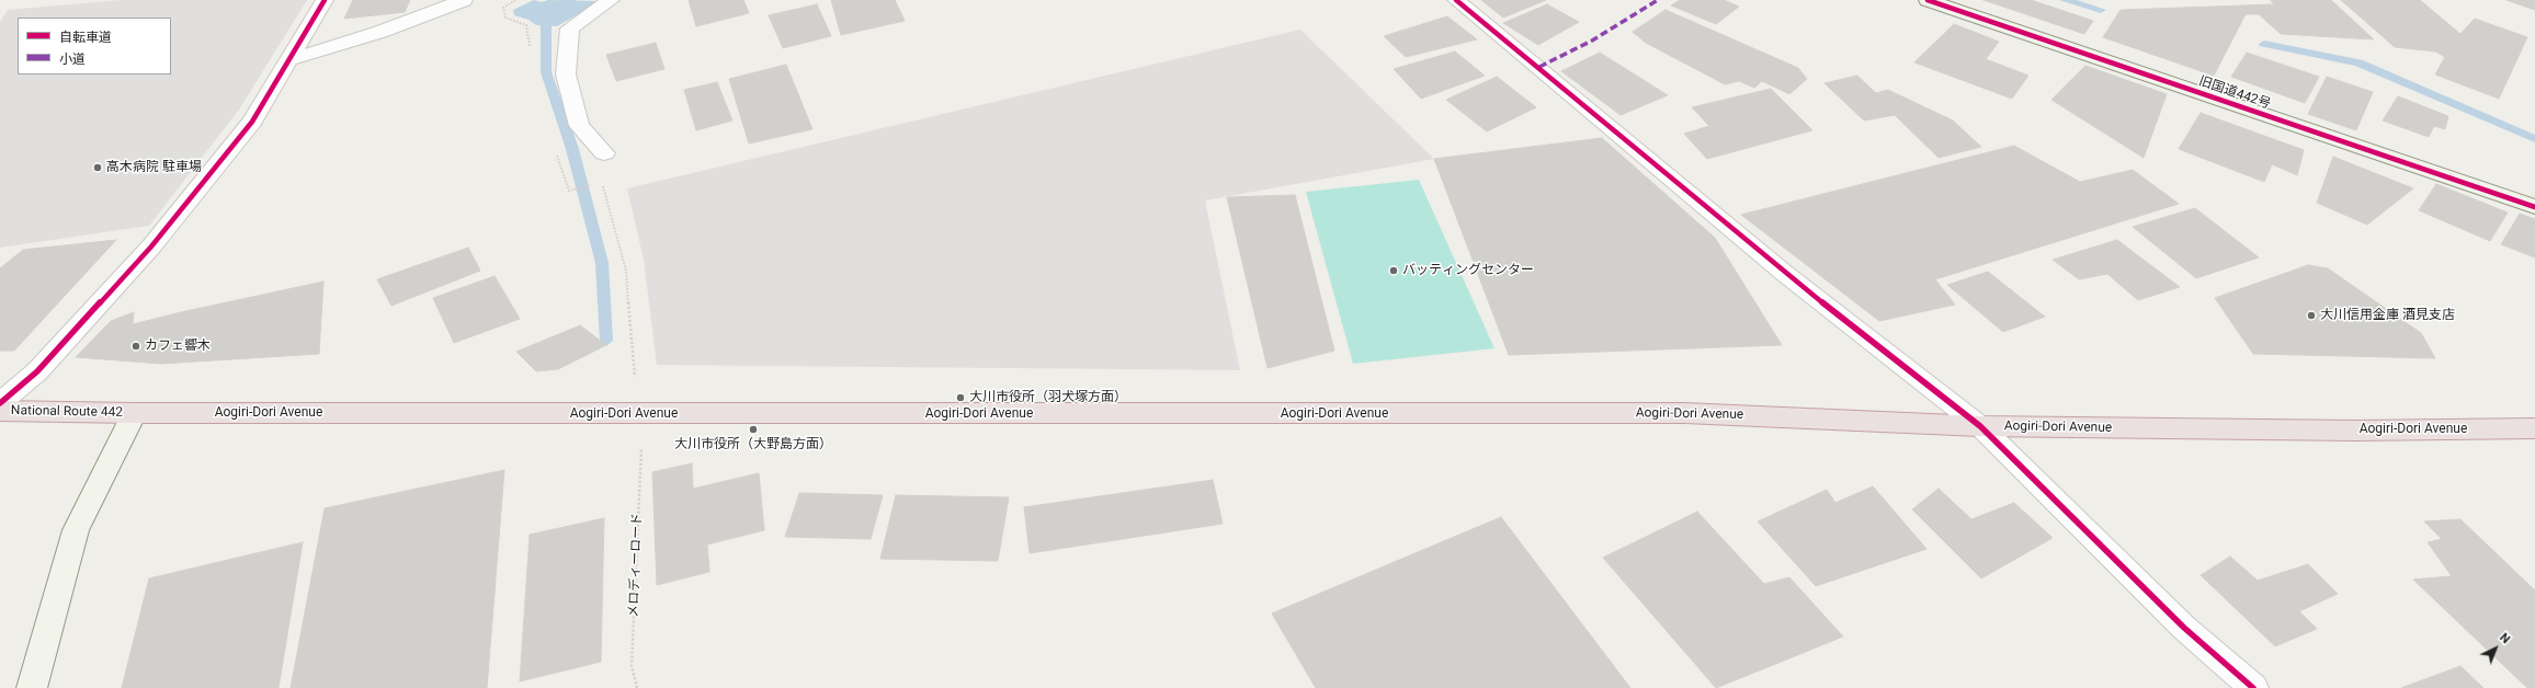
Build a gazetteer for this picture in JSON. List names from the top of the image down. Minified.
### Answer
{"streets":{"highway":["National Route 442","Aogiri-Dori Avenue"],"street":["旧国道442号"],"path":["メロディーロード"]},"crossings":[["National Route 442","Aogiri-Dori Avenue"]],"places":["高木病院 駐車場","バッティングセンター","大川信用金庫 酒見支店","カフェ響木","大川市役所（羽犬塚方面）","大川市役所（大野島方面）"],"legend":["自転車道","小道"],"north":"top right"}
